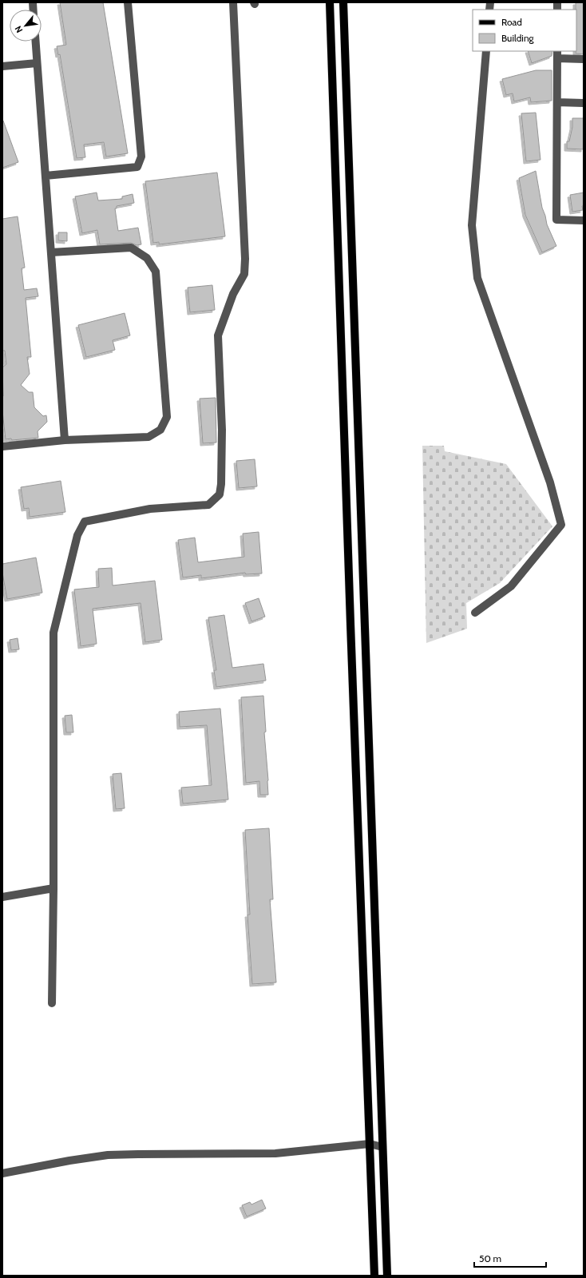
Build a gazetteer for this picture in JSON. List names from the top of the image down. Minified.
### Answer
{"legend":["Road","Building"],"scale_bar":"50 m","north":"bottom left"}
